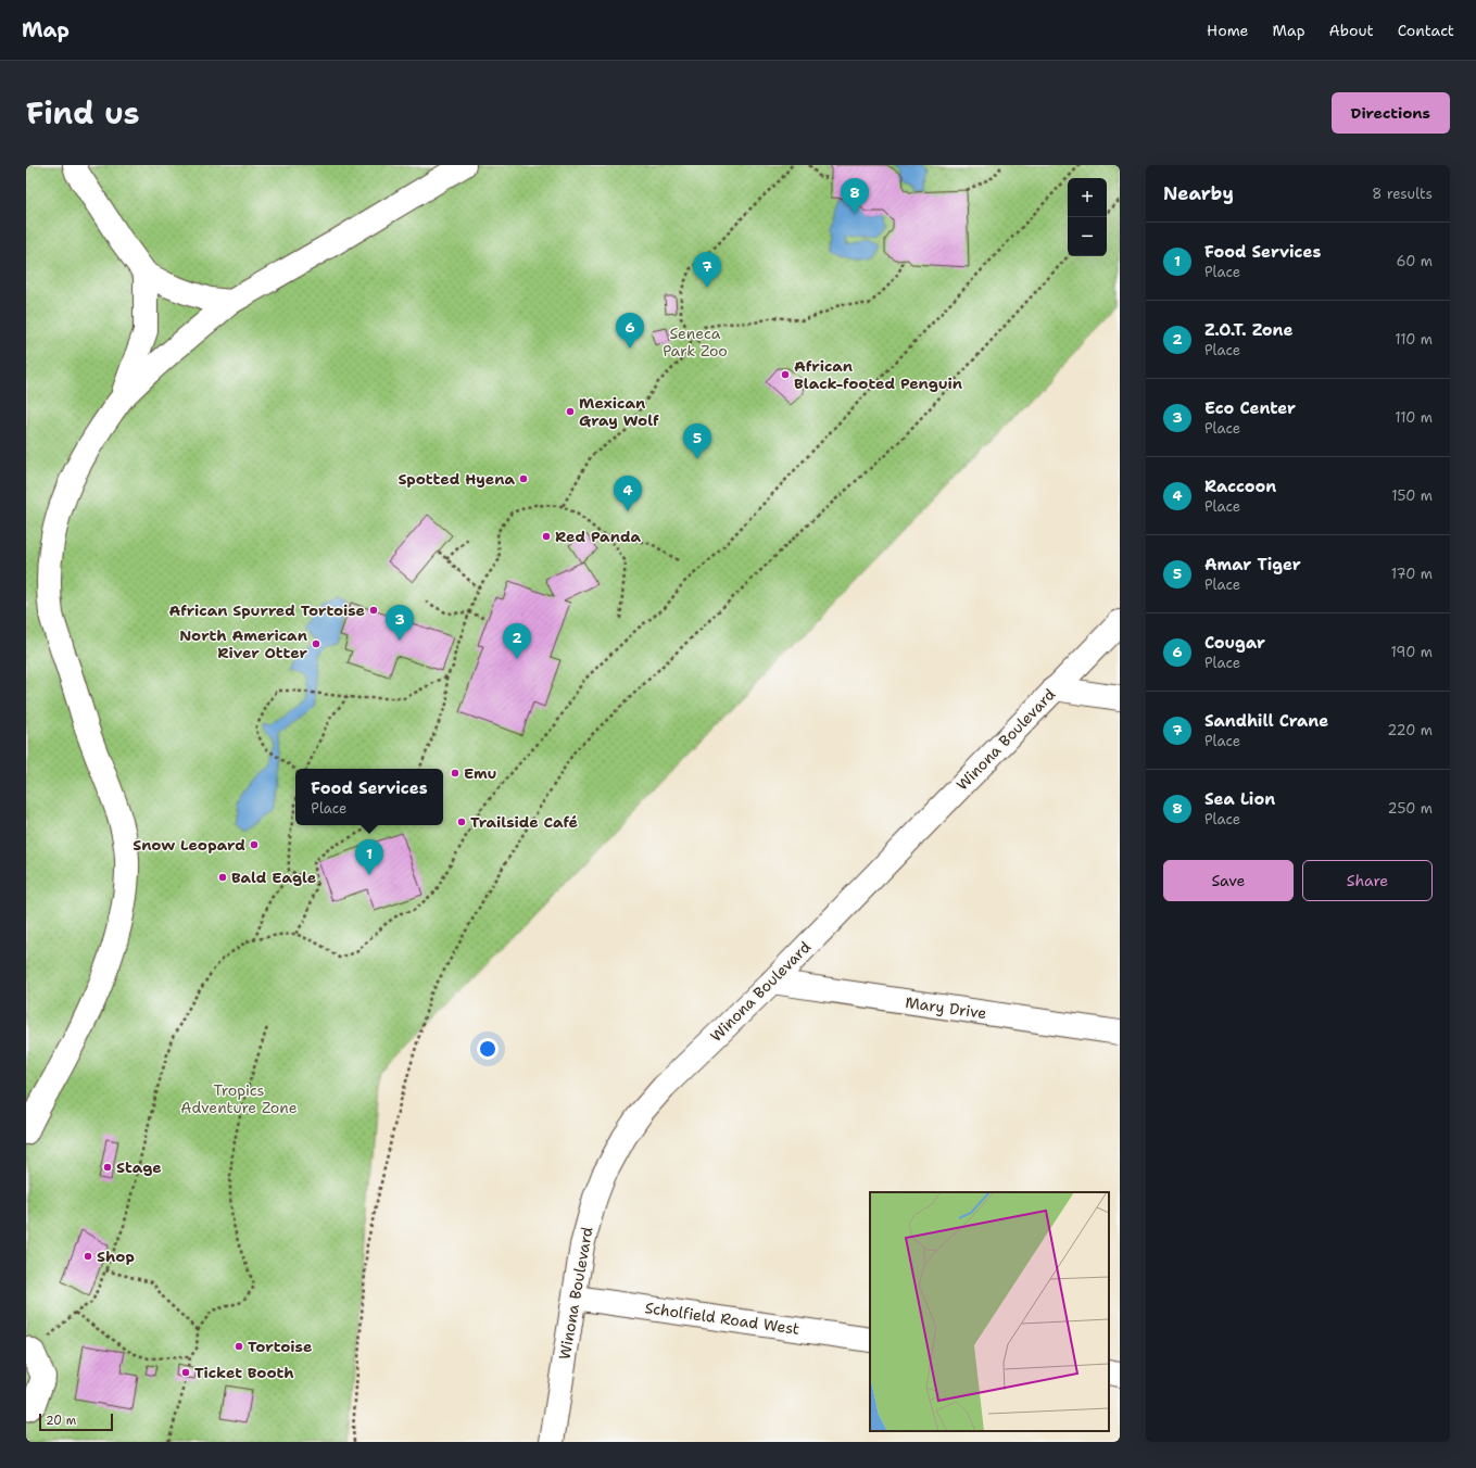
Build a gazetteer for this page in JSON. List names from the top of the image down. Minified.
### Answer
{"streets":{"street":["Winona Boulevard","Mary Drive","Scholfield Road West"]},"crossings":[["Winona Boulevard","Mary Drive"],["Winona Boulevard","Scholfield Road West"]],"parks":["Seneca Park Zoo","Tropics Adventure Zone"],"places":["African Black-footed Penguin","Mexican Gray Wolf","Spotted Hyena","Red Panda","African Spurred Tortoise","North American River Otter","Emu","Trailside Café","Snow Leopard","Bald Eagle","Stage","Shop","Tortoise","Ticket Booth"],"scale_bar":"20 m","page":{"header":"Map","nav":["Home","Map","About","Contact"],"title":"Find us","buttons":["Directions",["Save","Share"]],"heading":["Nearby","8 results"],"map_buttons":["+","−"],"pins":["8","7","6","5","4","3","2","1"],"list":[{"mark":"1","name":"Food Services","note":"Place","value":"60 m"},{"mark":"2","name":"Z.O.T. Zone","note":"Place","value":"110 m"},{"mark":"3","name":"Eco Center","note":"Place","value":"110 m"},{"mark":"4","name":"Raccoon","note":"Place","value":"150 m"},{"mark":"5","name":"Amar Tiger","note":"Place","value":"170 m"},{"mark":"6","name":"Cougar","note":"Place","value":"190 m"},{"mark":"7","name":"Sandhill Crane","note":"Place","value":"220 m"},{"mark":"8","name":"Sea Lion","note":"Place","value":"250 m"}],"popup":["Food Services","Place"],"scale":"20 m"}}
